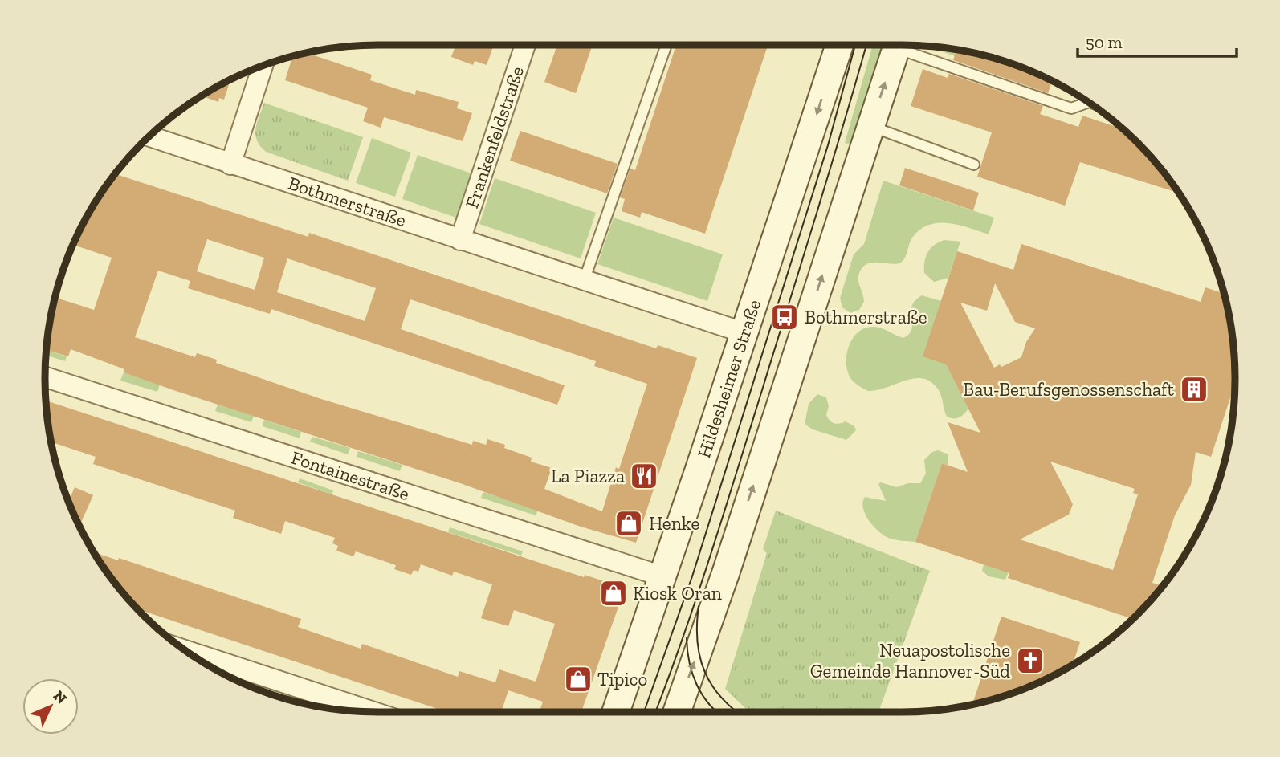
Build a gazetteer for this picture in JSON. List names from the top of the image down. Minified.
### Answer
{"streets":{"main road":["Hildesheimer Straße"],"street":["Frankenfeldstraße","Bothmerstraße","Fontainestraße"]},"crossings":[["Frankenfeldstraße","Bothmerstraße"],["Bothmerstraße","Hildesheimer Straße"],["Hildesheimer Straße","Fontainestraße"]],"places":{"bus stop":["Bothmerstraße"],"building":["Bau-Berufsgenossenschaft"],"restaurant":["La Piazza"],"shop":["Henke","Kiosk Oran","Tipico"],"church":["Neuapostolische Gemeinde Hannover-Süd"]},"scale_bar":"50 m","north":"top right"}
